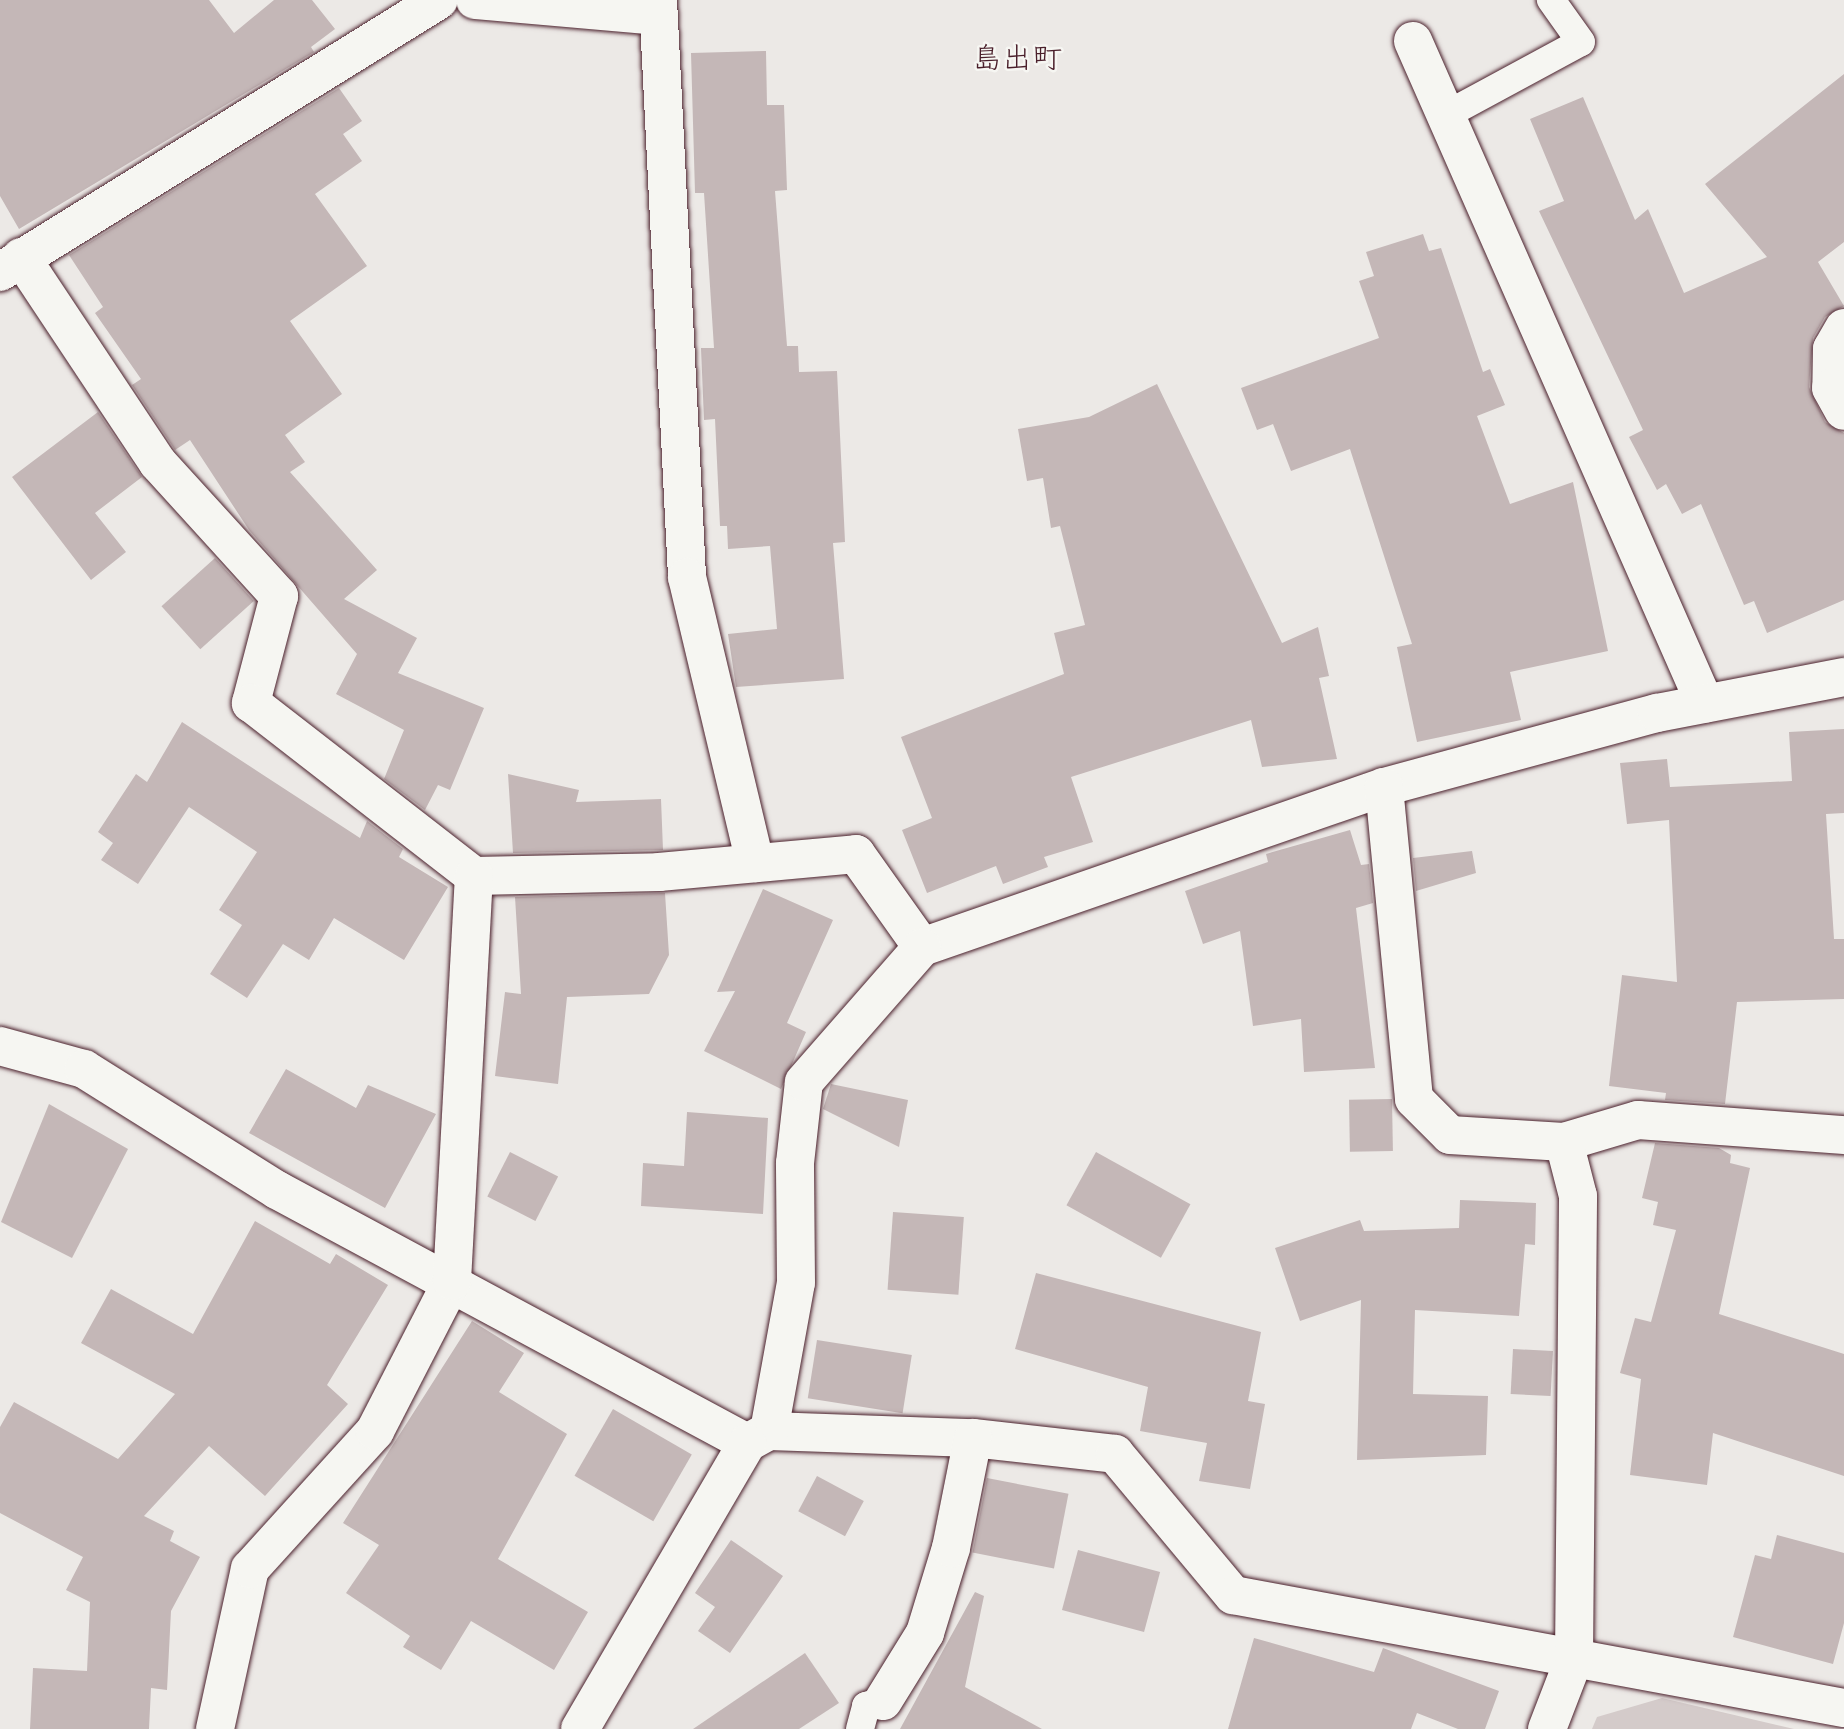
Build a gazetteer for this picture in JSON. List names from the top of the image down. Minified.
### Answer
{"districts":["島出町"]}
